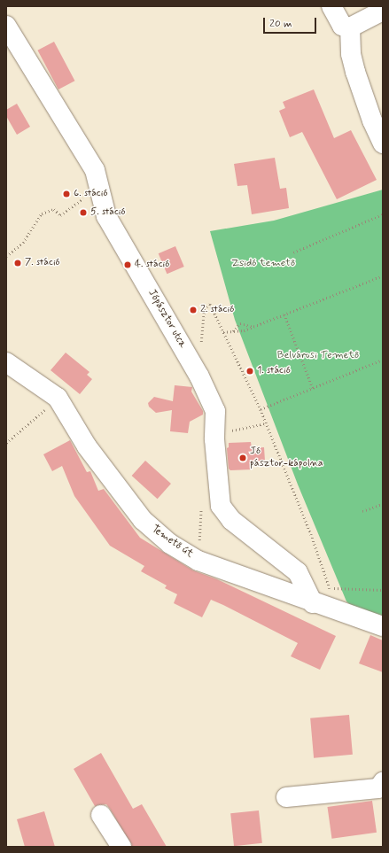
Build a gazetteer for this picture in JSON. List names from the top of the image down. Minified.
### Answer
{"streets":{"street":["Jópásztor utca","Temető út"]},"crossings":[["Jópásztor utca","Temető út"]],"parks":["Zsidó temető","Belvárosi Temető"],"places":["6. stáció","5. stáció","7. stáció","4. stáció","2. stáció","1. stáció","Jó pásztor-kápolna"],"scale_bar":"20 m"}
